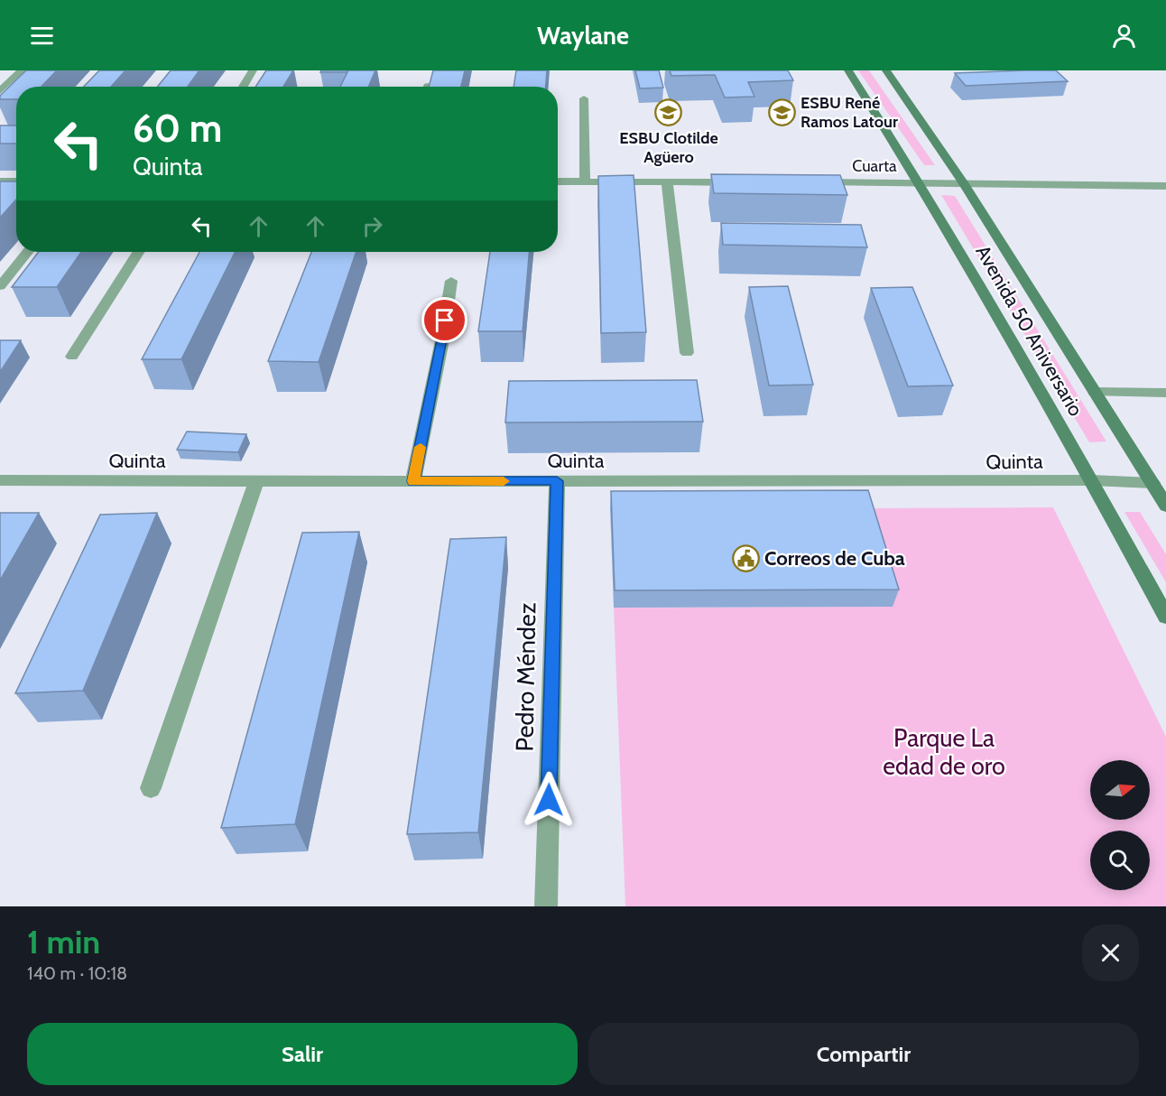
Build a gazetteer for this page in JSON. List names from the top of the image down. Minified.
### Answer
{"streets":{"main road":["Avenida 50 Aniversario"],"street":["Cuarta","Quinta","Pedro Méndez"]},"crossings":[["Cuarta","Avenida 50 Aniversario"],["Avenida 50 Aniversario","Quinta"],["Quinta","Pedro Méndez"]],"parks":["Parque La edad de oro"],"places":{"school or university":["ESBU Clotilde Agüero","ESBU René Ramos Latour"],"public building":["Correos de Cuba"]},"north":"right","page":{"header":"Waylane","turn":["60 m","Quinta"],"heading":["1 min","140 m · 10:18"],"buttons":["Salir","Compartir"]}}
